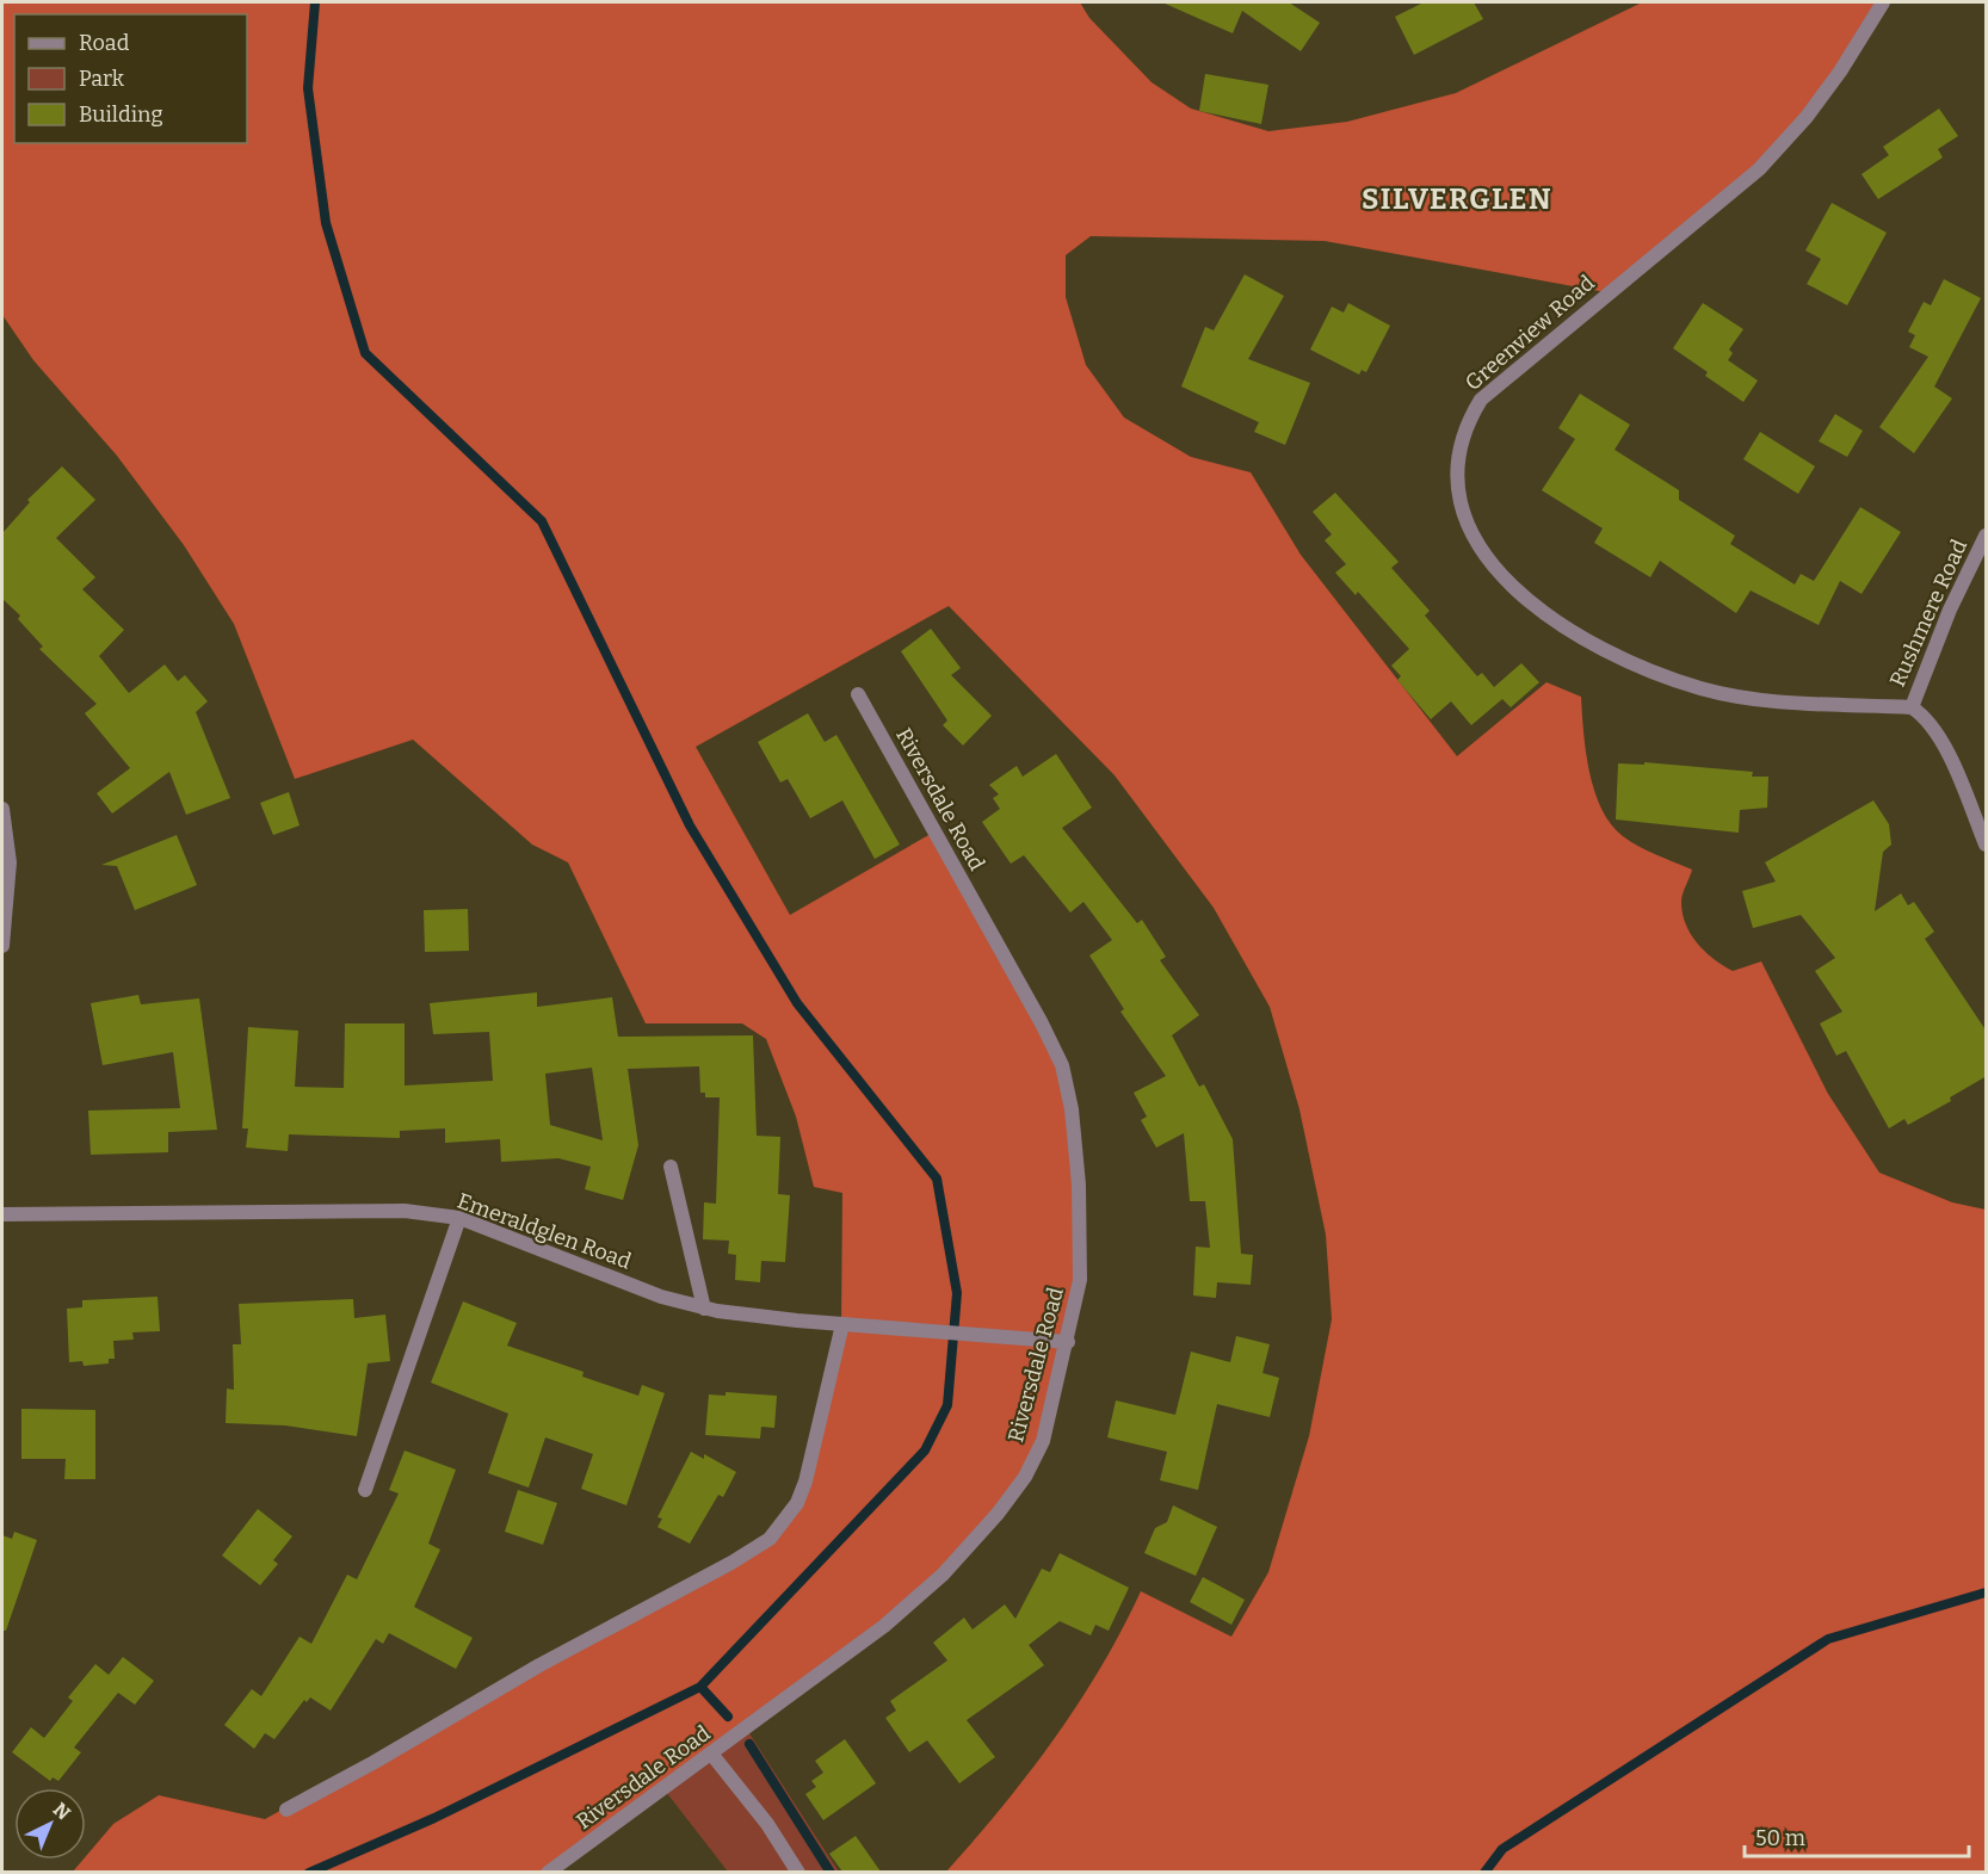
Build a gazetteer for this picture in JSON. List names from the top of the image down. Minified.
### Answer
{"streets":{"street":["Greenview Road","Rushmere Road","Riversdale Road","Emeraldglen Road"]},"crossings":[["Greenview Road","Rushmere Road"],["Riversdale Road","Emeraldglen Road"]],"districts":["SILVERGLEN"],"legend":["Road","Park","Building"],"scale_bar":"50 m","north":"top right"}
